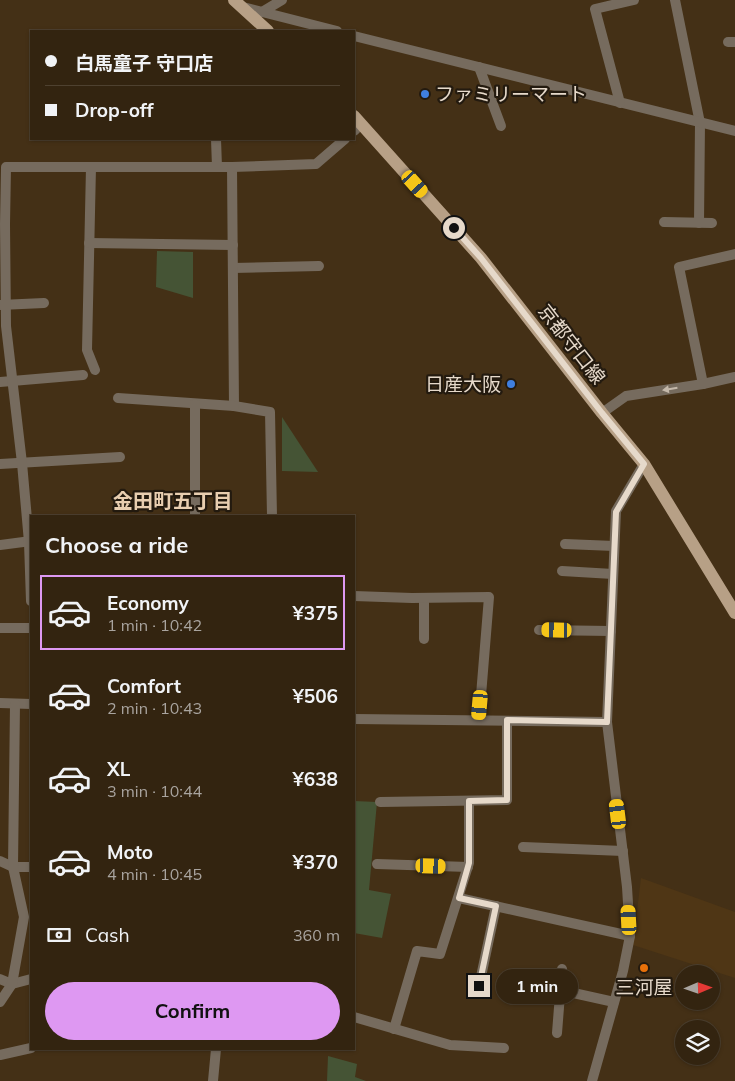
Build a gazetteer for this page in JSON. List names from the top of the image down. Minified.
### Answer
{"streets":{"main road":["京都守口線"]},"districts":["金田町五丁目"],"places":["ファミリーマート","日産大阪","三河屋"],"north":"right","page":{"banner":["白馬童子 守口店","Drop-off"],"heading":"Choose a ride","list":[{"name":"Economy","note":"1 min · 10:42","value":"¥375"},{"name":"Comfort","note":"2 min · 10:43","value":"¥506"},{"name":"XL","note":"3 min · 10:44","value":"¥638"},{"name":"Moto","note":"4 min · 10:45","value":"¥370"}],"pay":["Cash","360 m"],"bubble":"1 min","buttons":"Confirm"}}
